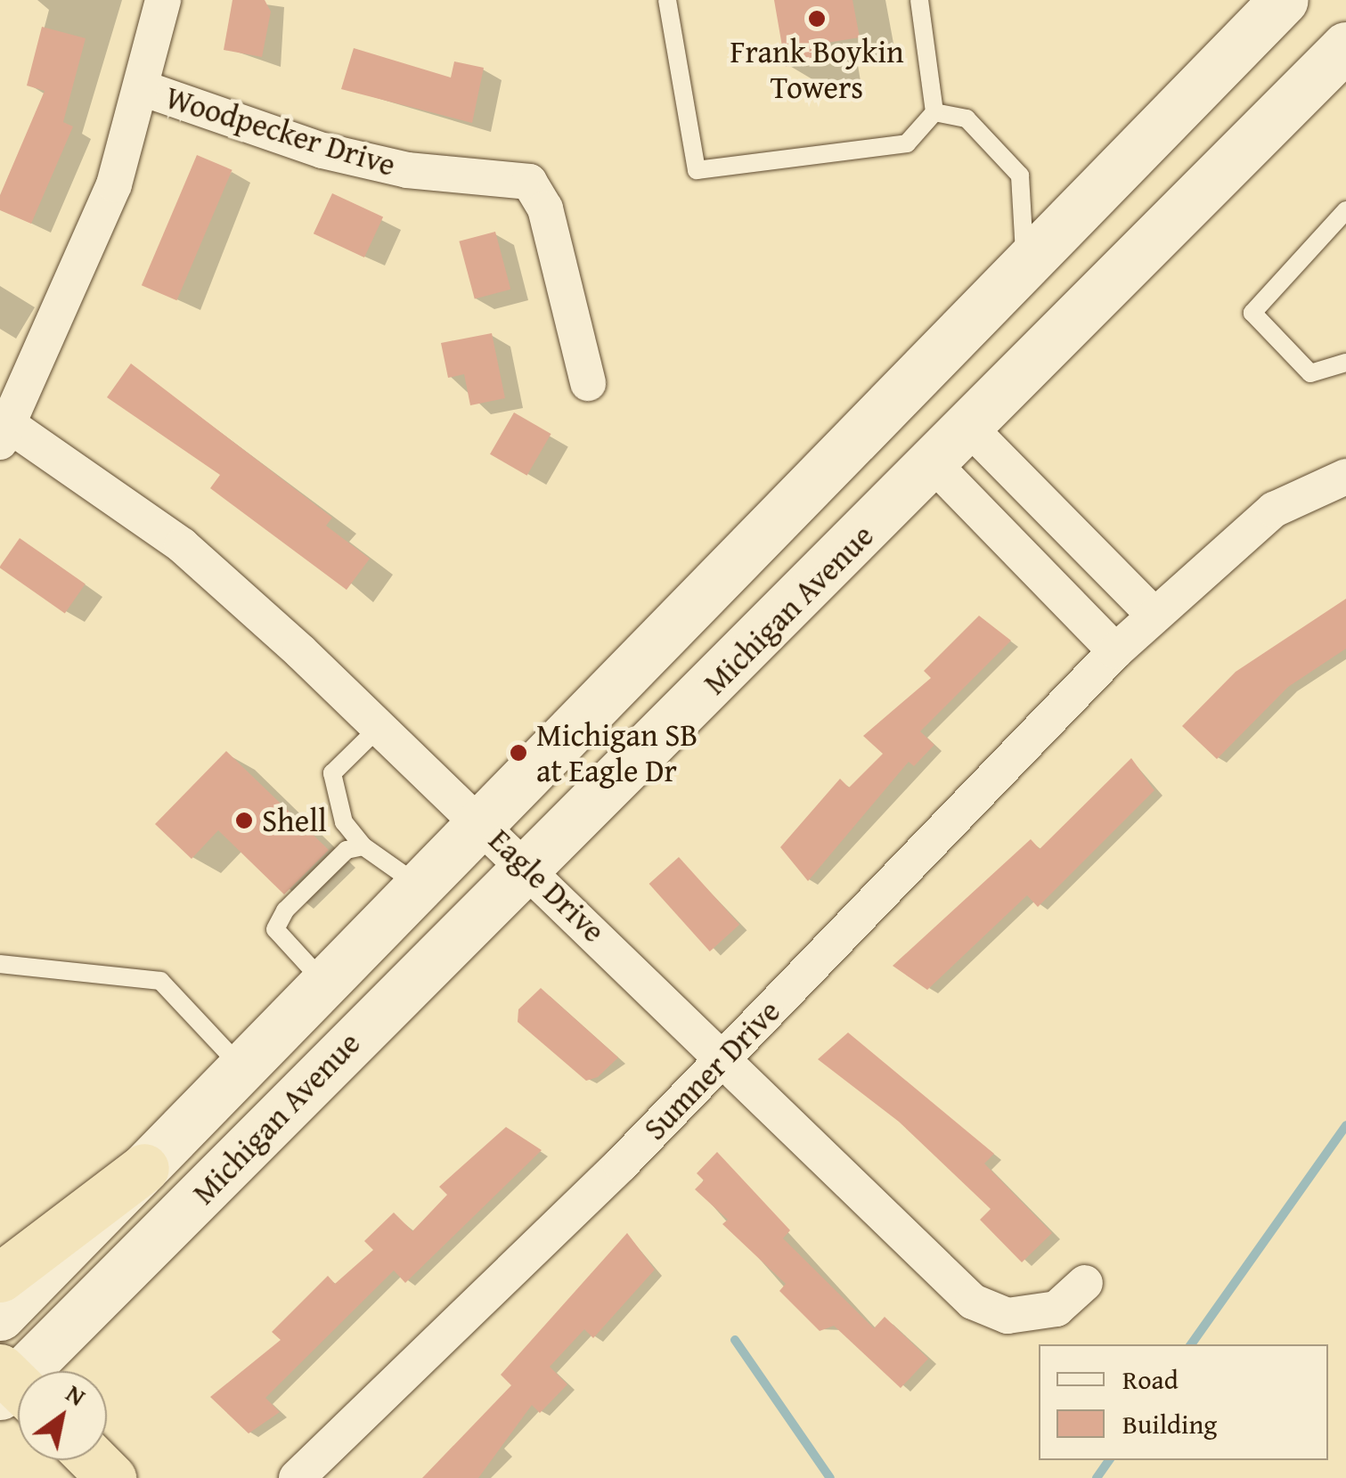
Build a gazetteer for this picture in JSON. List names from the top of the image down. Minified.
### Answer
{"streets":{"main road":["Michigan Avenue"],"street":["Woodpecker Drive","Eagle Drive","Sumner Drive"]},"crossings":[["Michigan Avenue","Eagle Drive"],["Eagle Drive","Sumner Drive"]],"places":["Frank Boykin Towers","Michigan SB at Eagle Dr","Shell"],"legend":["Road","Building"],"north":"top right"}
